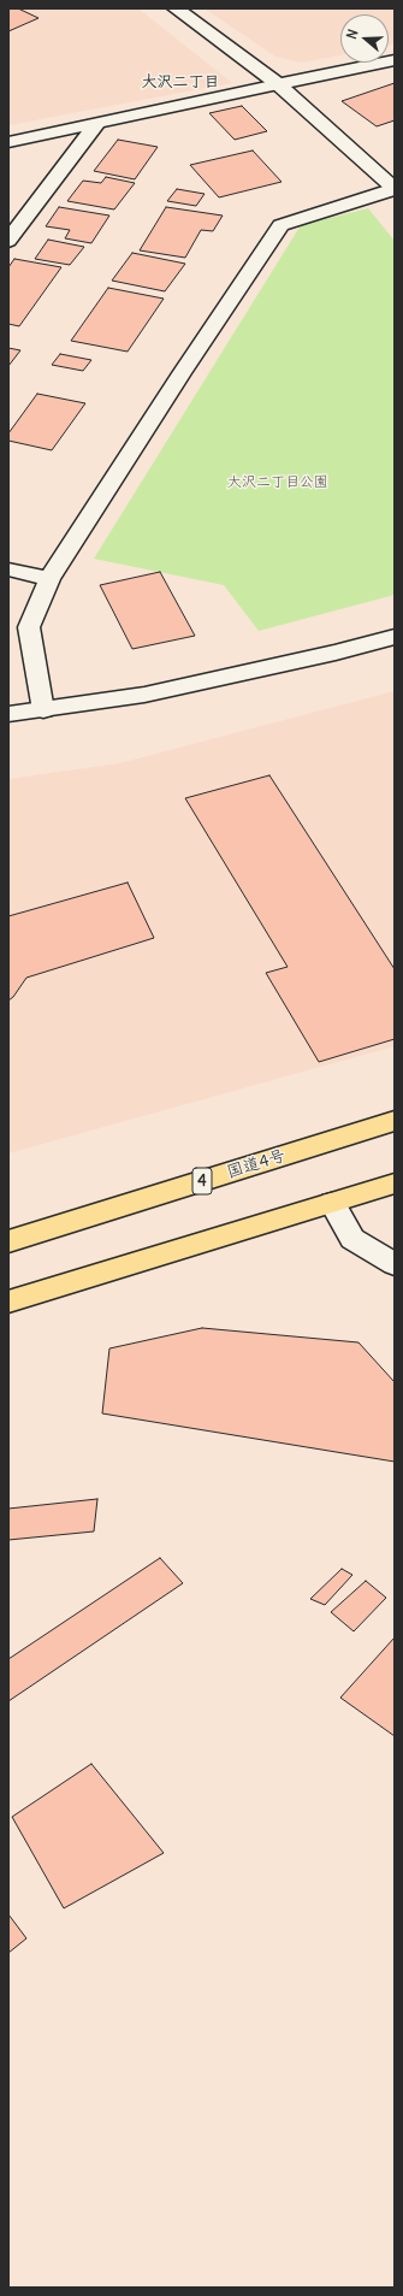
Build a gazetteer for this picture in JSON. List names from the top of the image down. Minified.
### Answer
{"streets":{"highway":["国道4号","4"]},"districts":["大沢二丁目"],"parks":["大沢二丁目公園"],"north":"left"}
